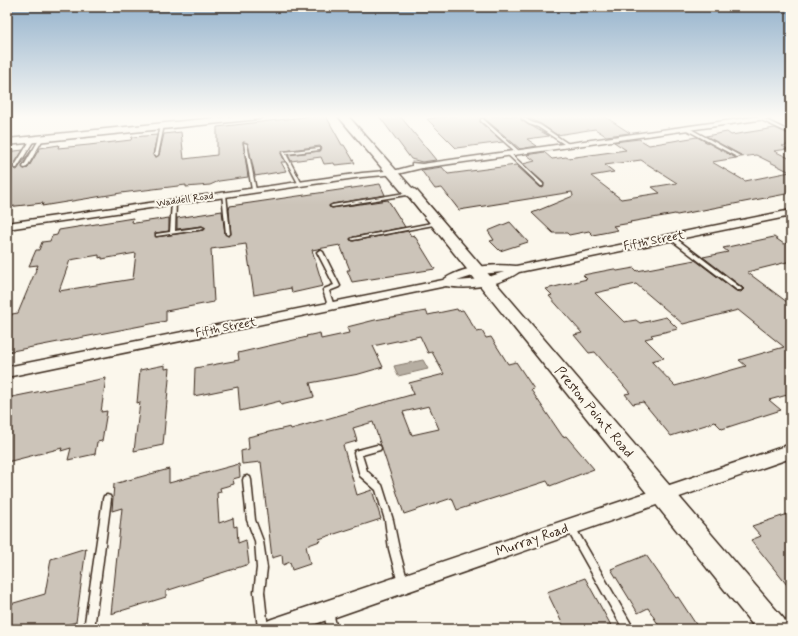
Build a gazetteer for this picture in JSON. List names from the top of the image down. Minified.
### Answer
{"streets":{"main road":["Preston Point Road"],"street":["Waddell Road","Fifth Street","Murray Road"]},"crossings":[["Waddell Road","Preston Point Road"],["Fifth Street","Preston Point Road"],["Preston Point Road","Murray Road"]]}
